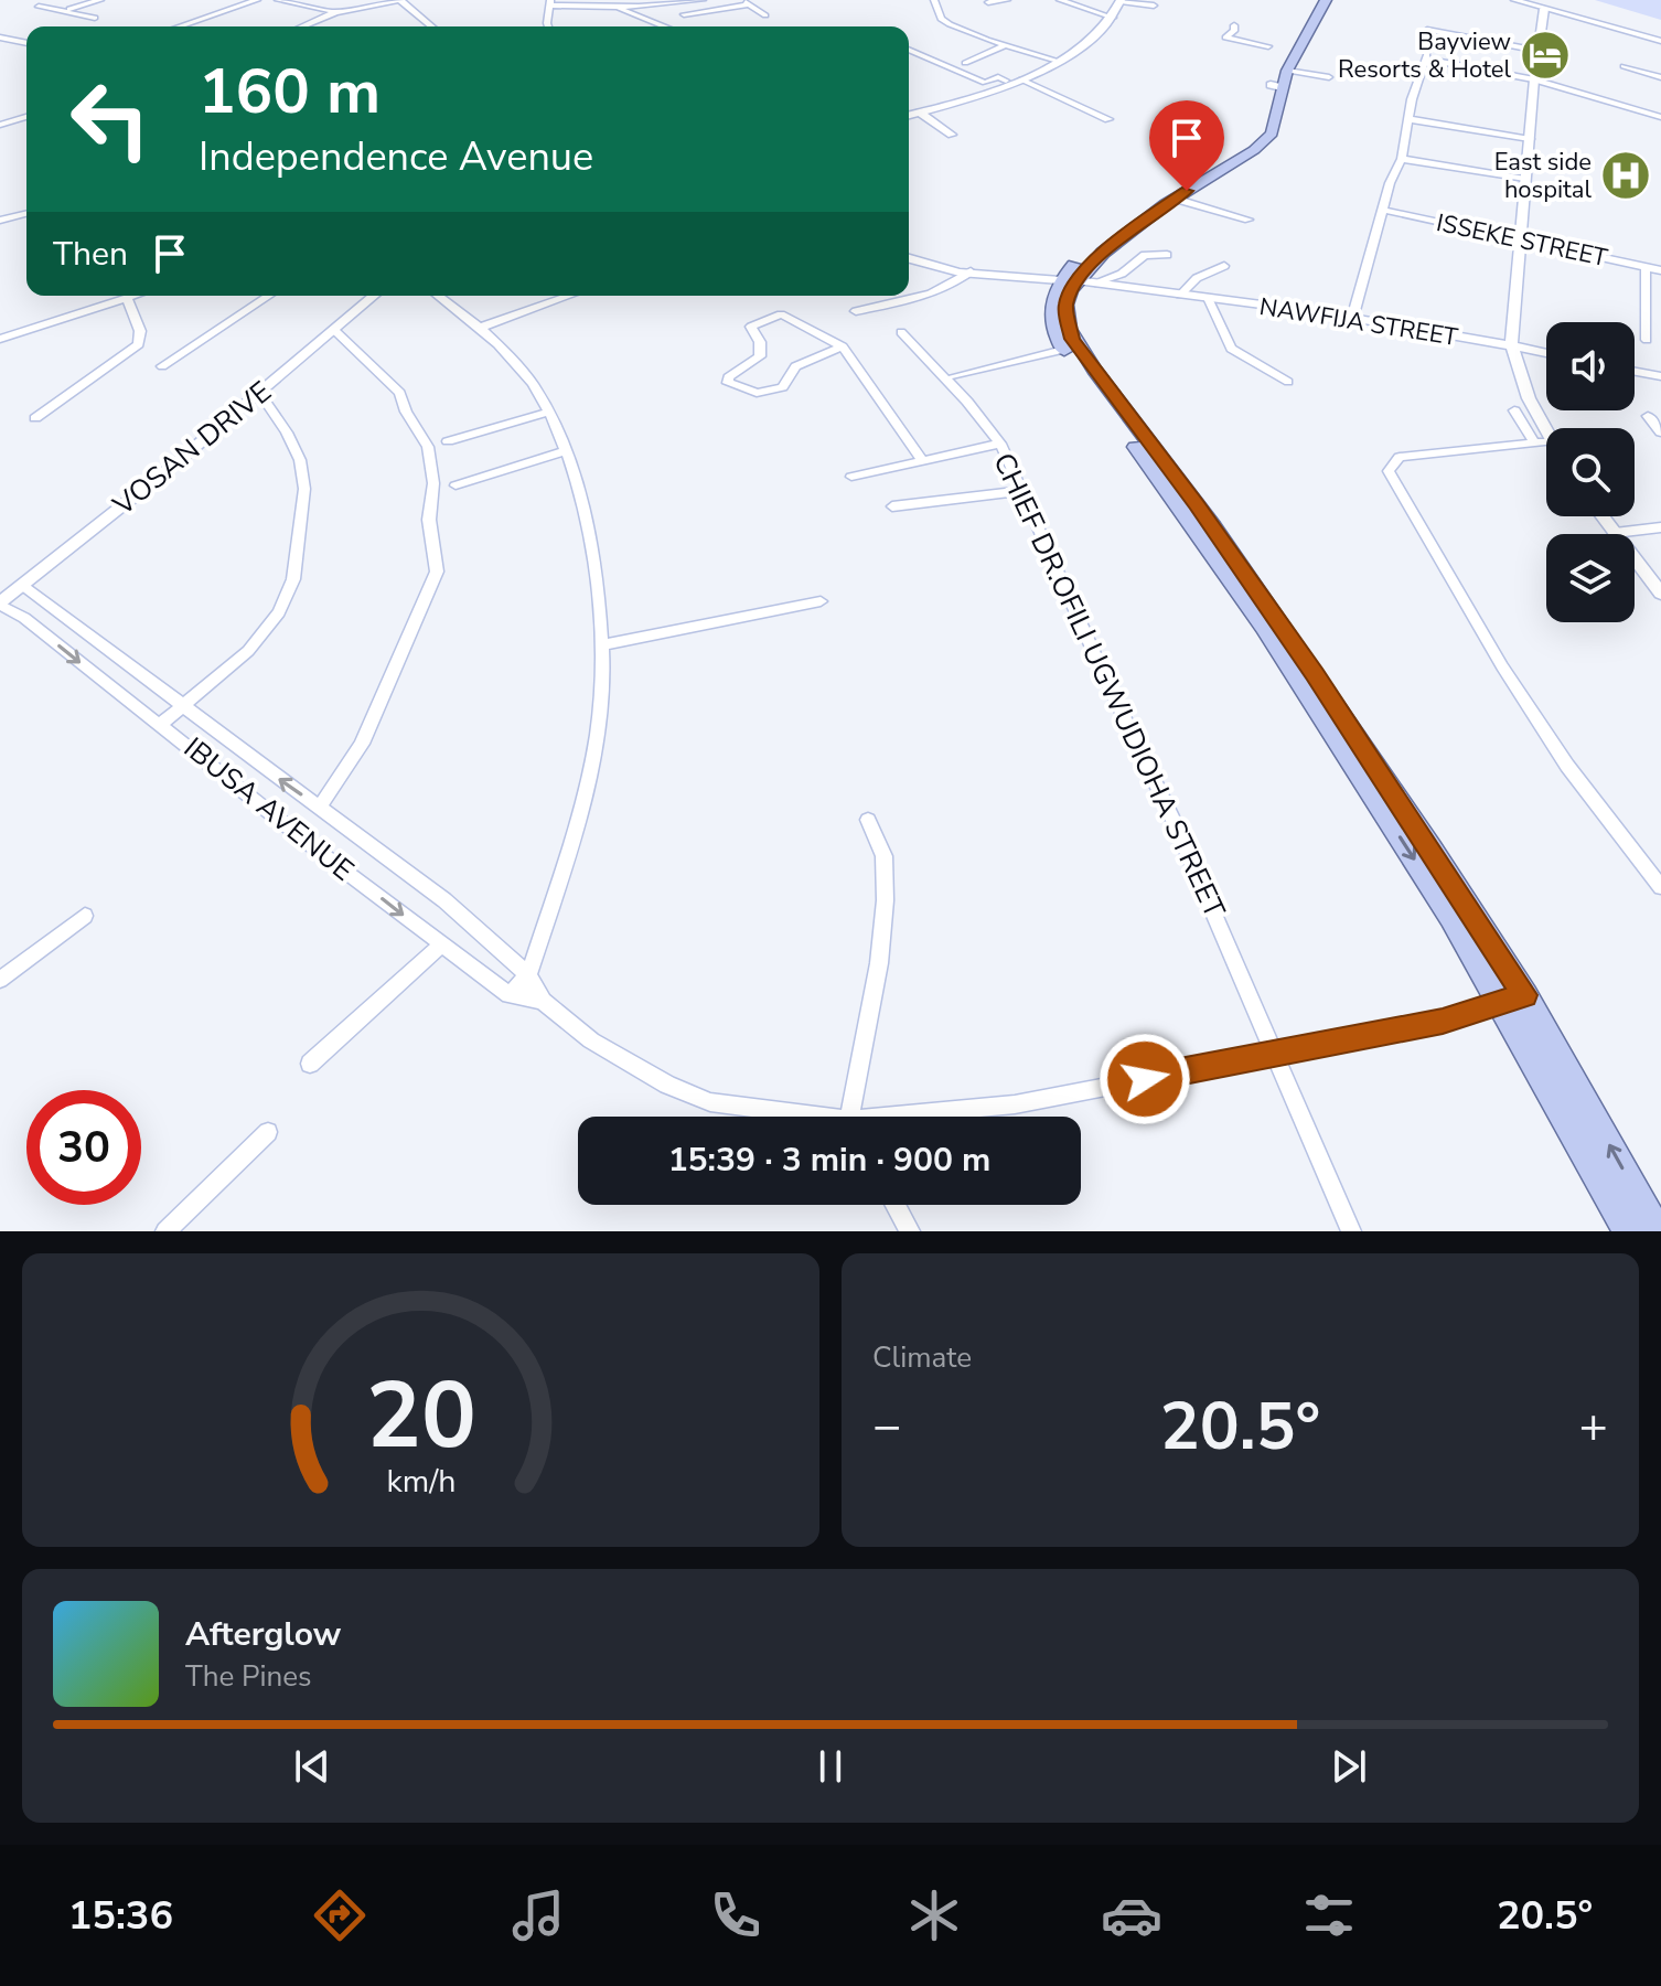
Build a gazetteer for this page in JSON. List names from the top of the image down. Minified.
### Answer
{"streets":{"street":["ISSEKE STREET","NAWFIJA STREET","VOSAN DRIVE","CHIEF DR.OFILI UGWUDIOHA STREET","IBUSA AVENUE"]},"crossings":[["VOSAN DRIVE","IBUSA AVENUE"],["CHIEF DR.OFILI UGWUDIOHA STREET","IBUSA AVENUE"]],"places":{"hotel":["Bayview Resorts & Hotel"],"hospital":["East side hospital"]},"page":{"turn":["160 m","Independence Avenue"],"then":"Then","limit":"30","trip":"15:39 · 3 min · 900 m","tile":"Climate","heat":["−","20.5°","+"],"song":["Afterglow","The Pines"],"tabs":["15:36","20.5°"],"gauge":["20","km/h"]}}
